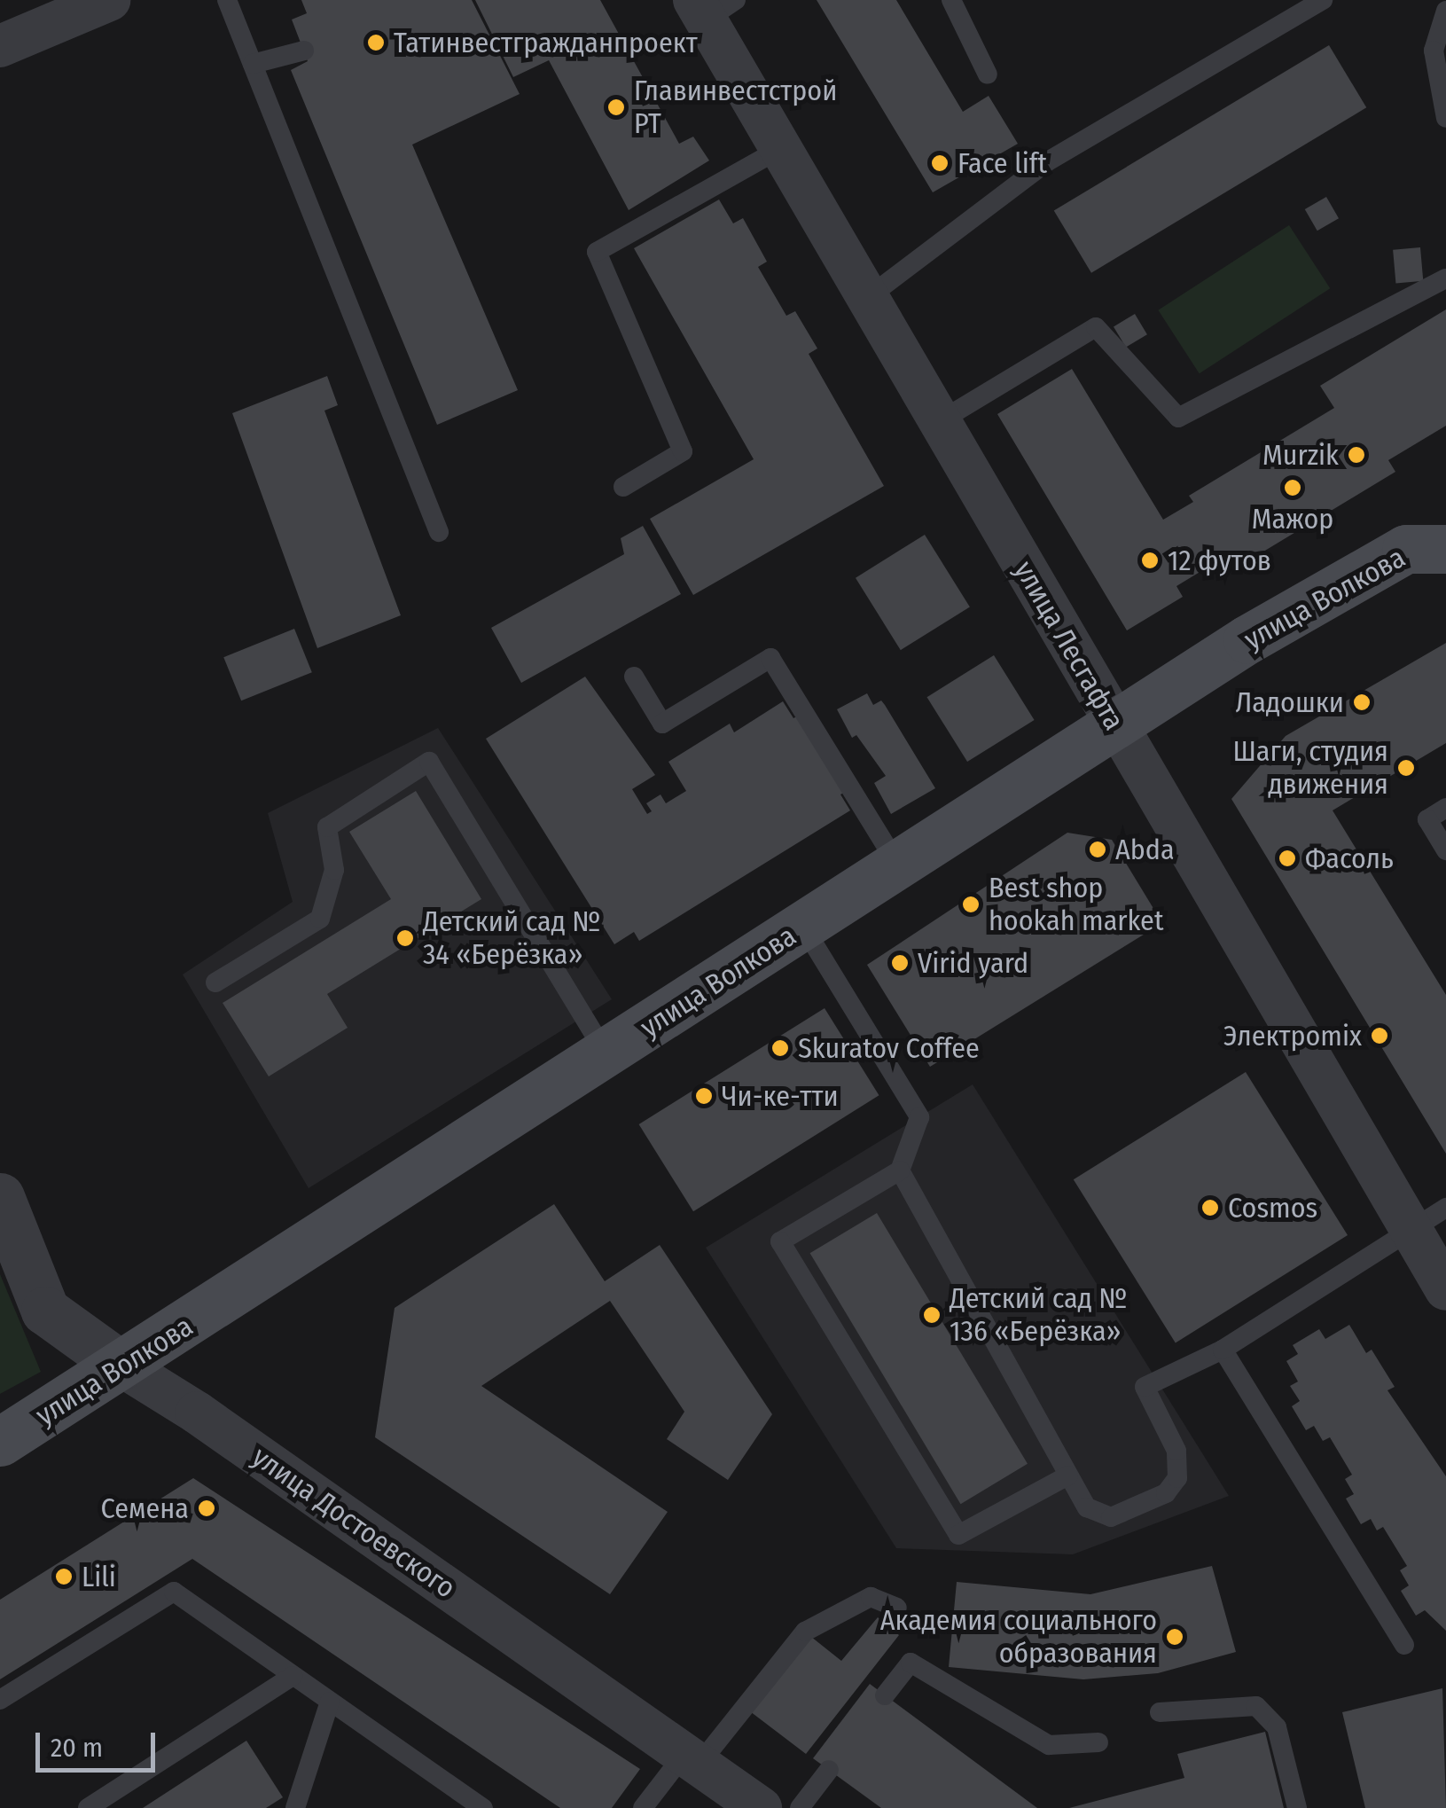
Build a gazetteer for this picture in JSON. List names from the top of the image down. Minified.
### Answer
{"streets":{"main road":["улица Волкова"],"street":["улица Лесгафта","улица Достоевского"]},"crossings":[["улица Волкова","улица Лесгафта"],["улица Волкова","улица Достоевского"]],"places":["Татинвестгражданпроект","Главинвестстрой РТ","Face lift","Murzik","Мажор","12 футов","Ладошки","Шаги, студия движения","Abda","Фасоль","Best shop hookah market","Детский сад № 34 «Берёзка»","Virid yard","Электроmix","Skuratov Coffee","Чи-ке-тти","Cosmos","Детский сад № 136 «Берёзка»","Семена","Lili","Академия социального образования"],"scale_bar":"20 m"}
